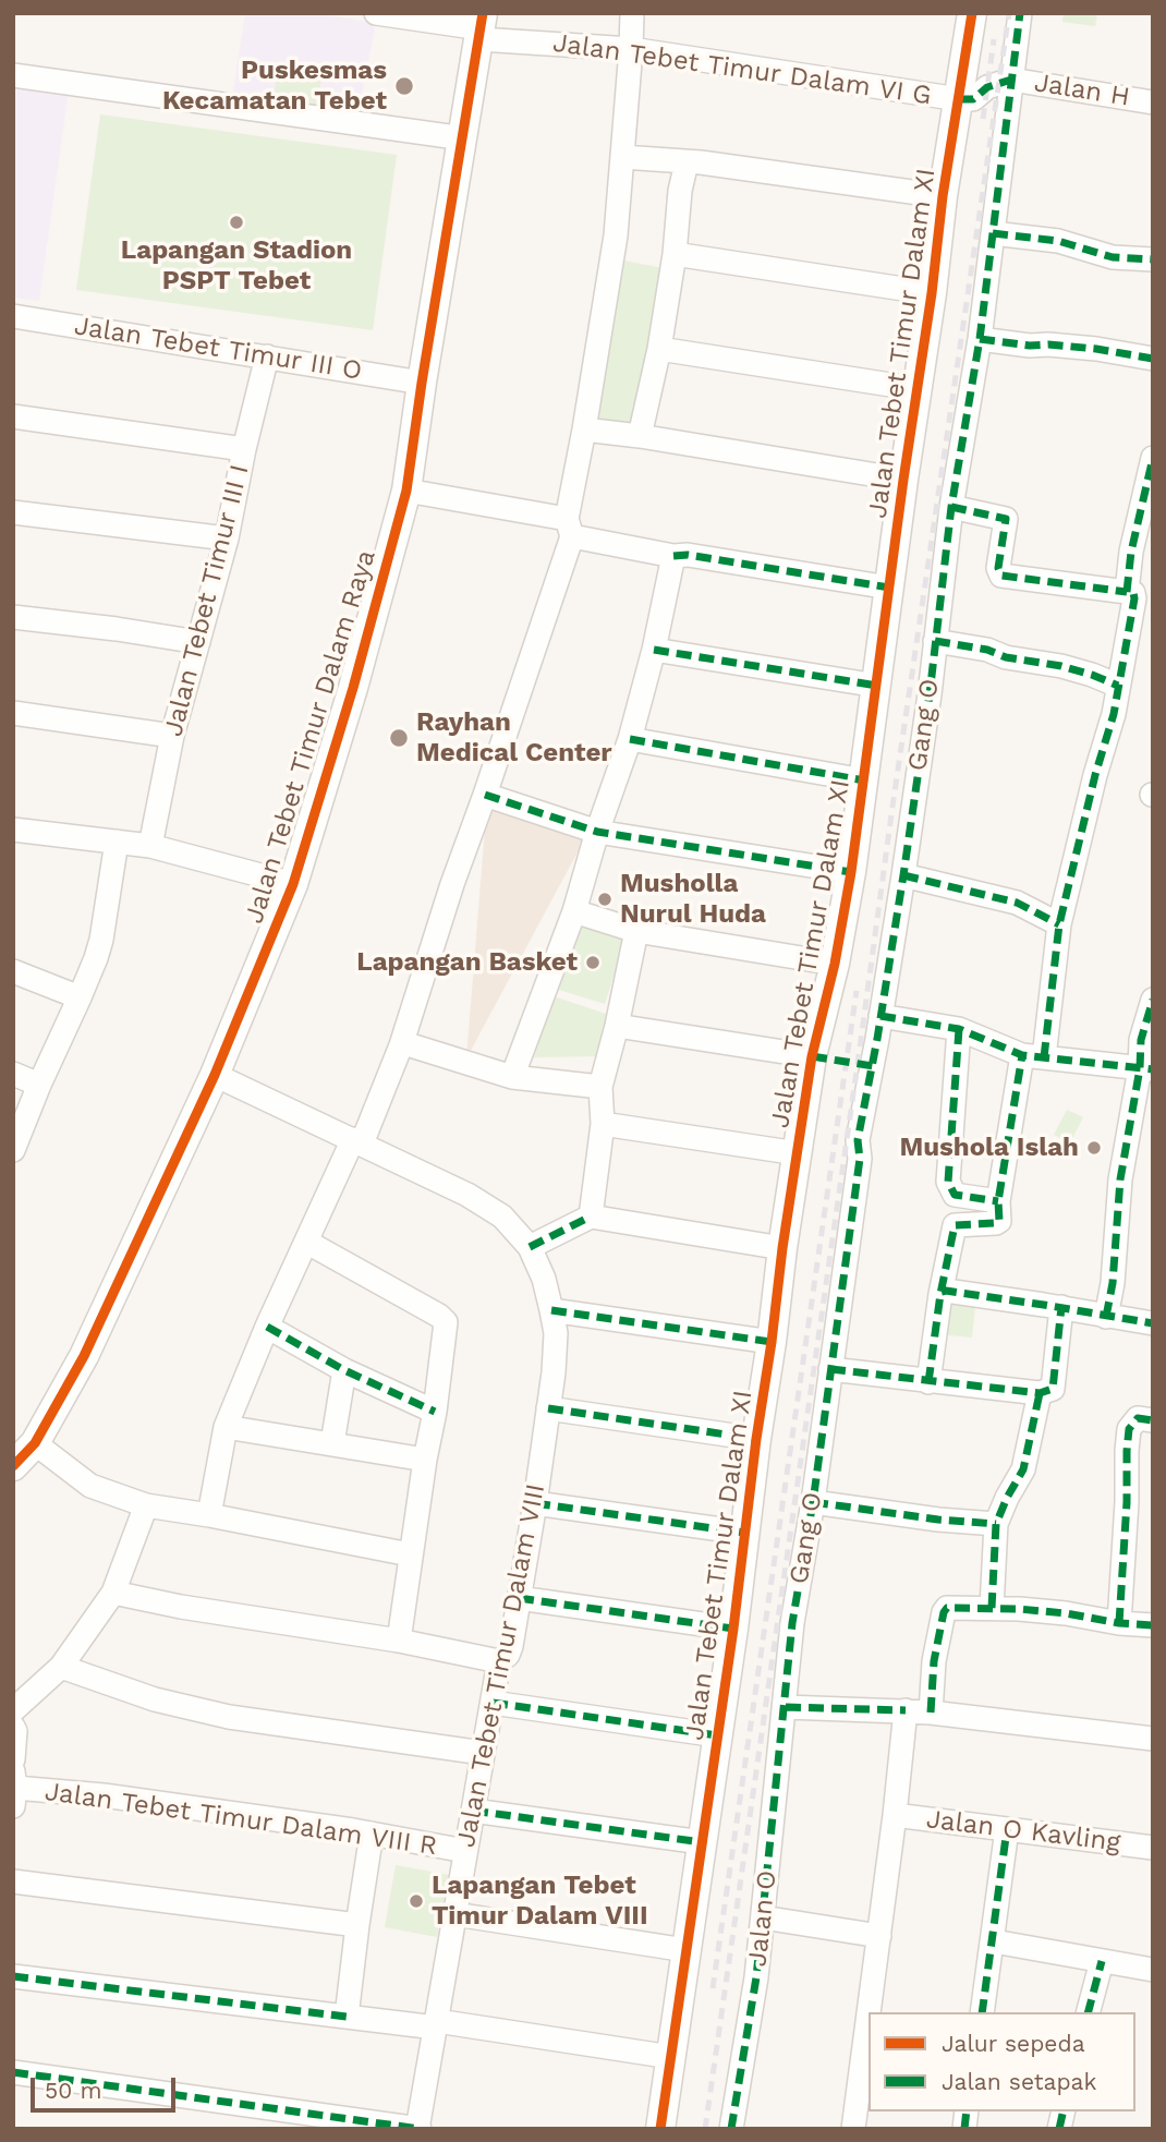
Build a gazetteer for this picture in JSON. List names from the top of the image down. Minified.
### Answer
{"streets":{"street":["Jalan Tebet Timur Dalam VI G","Jalan H","Jalan Tebet Timur Dalam XI","Jalan Tebet Timur III O","Jalan Tebet Timur III I","Gang O","Jalan Tebet Timur Dalam Raya","Jalan Tebet Timur Dalam VIII","Jalan Tebet Timur Dalam VIII R","Jalan O Kavling","Jalan O"]},"crossings":[["Jalan Tebet Timur Dalam VI G","Jalan Tebet Timur Dalam XI"],["Jalan Tebet Timur Dalam VI G","Jalan Tebet Timur Dalam Raya"],["Jalan H","Gang O"],["Jalan Tebet Timur III O","Jalan Tebet Timur III I"],["Jalan Tebet Timur III O","Jalan Tebet Timur Dalam Raya"],["Gang O","Jalan O"],["Jalan Tebet Timur Dalam Raya","Jalan Tebet Timur Dalam VIII"],["Jalan Tebet Timur Dalam VIII","Jalan Tebet Timur Dalam VIII R"]],"places":["Puskesmas Kecamatan Tebet","Lapangan Stadion PSPT Tebet","Rayhan Medical Center","Musholla Nurul Huda","Lapangan Basket","Mushola Islah","Lapangan Tebet Timur Dalam VIII"],"legend":["Jalur sepeda","Jalan setapak"],"scale_bar":"50 m"}
